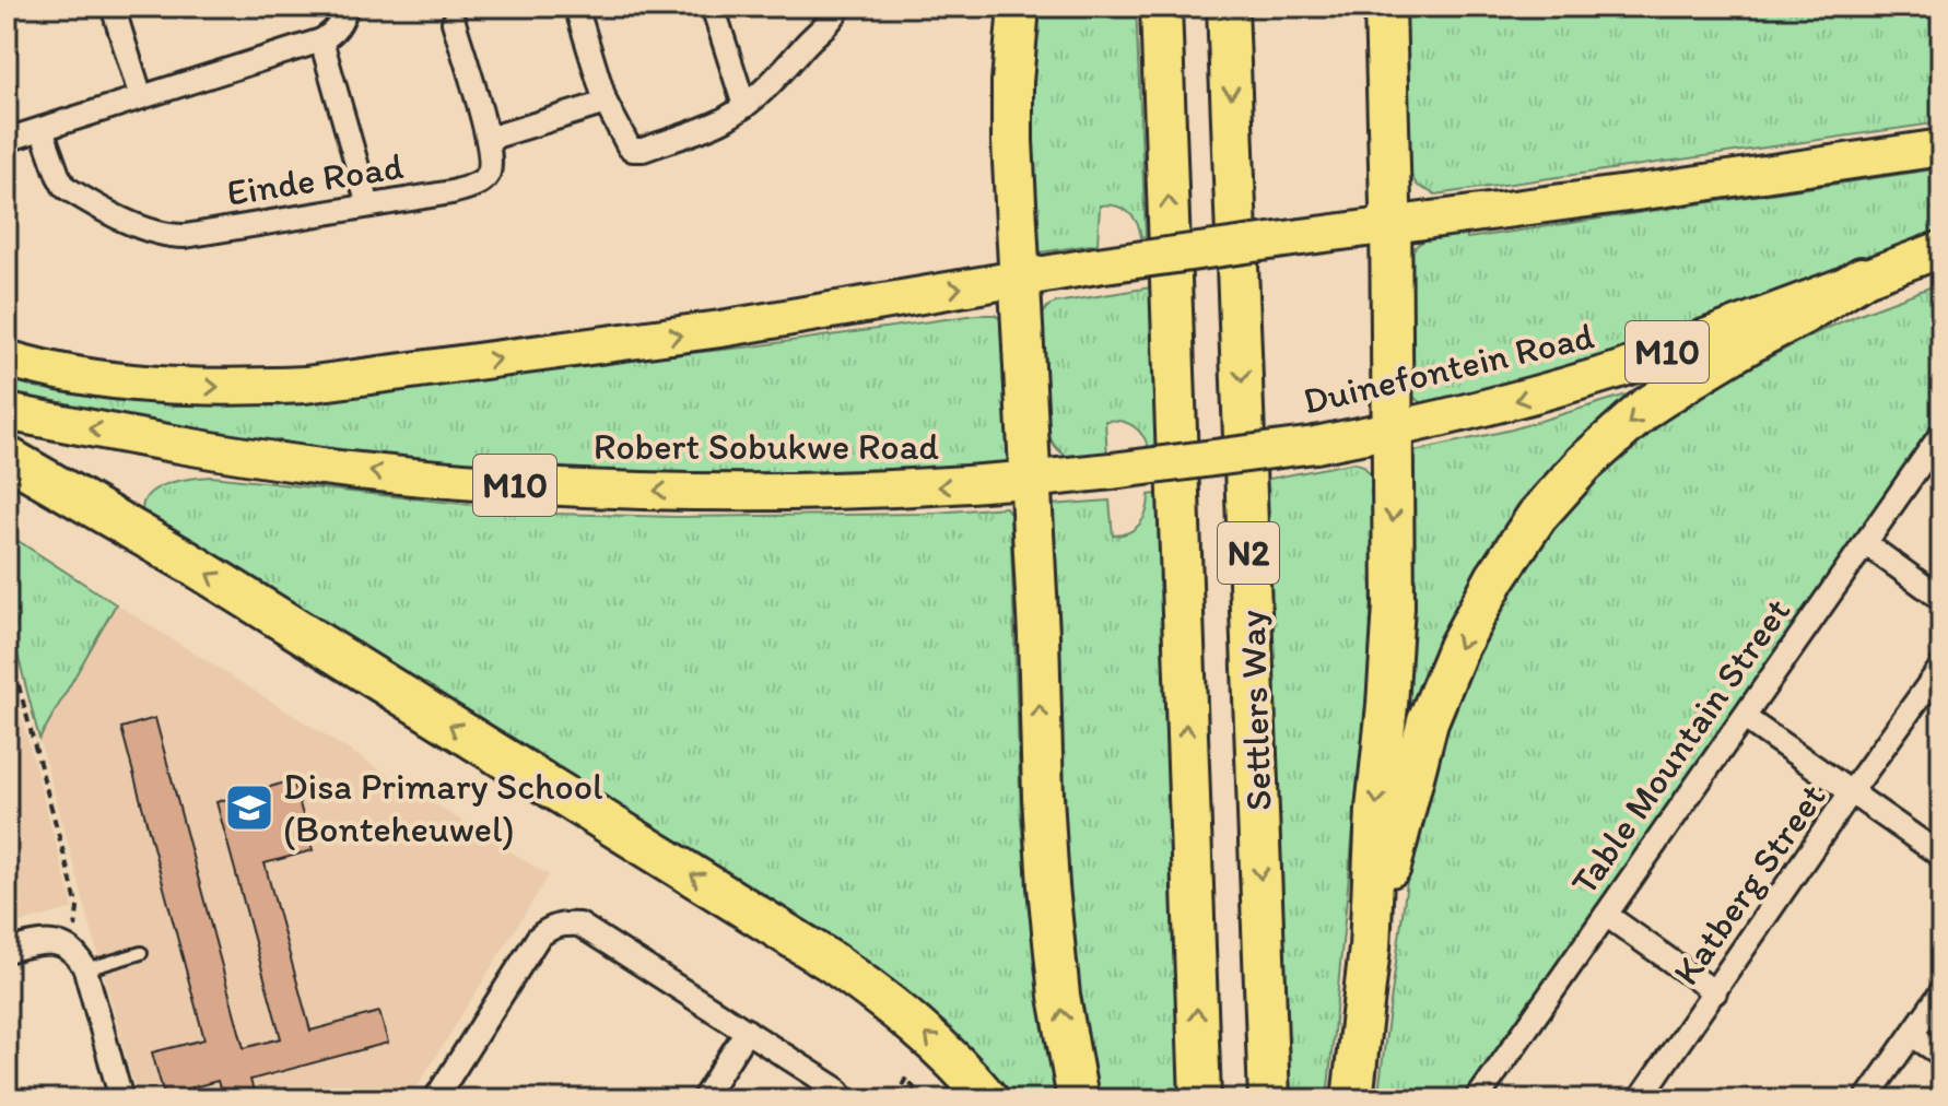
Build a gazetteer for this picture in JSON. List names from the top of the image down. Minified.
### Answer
{"streets":{"highway":["N2","Settlers Way"],"main road":["M10","Duinefontein Road","Robert Sobukwe Road"],"street":["Einde Road","Table Mountain Street","Katberg Street"]},"crossings":[["Duinefontein Road","Robert Sobukwe Road"]],"places":{"school or university":["Disa Primary School (Bonteheuwel)"]}}
